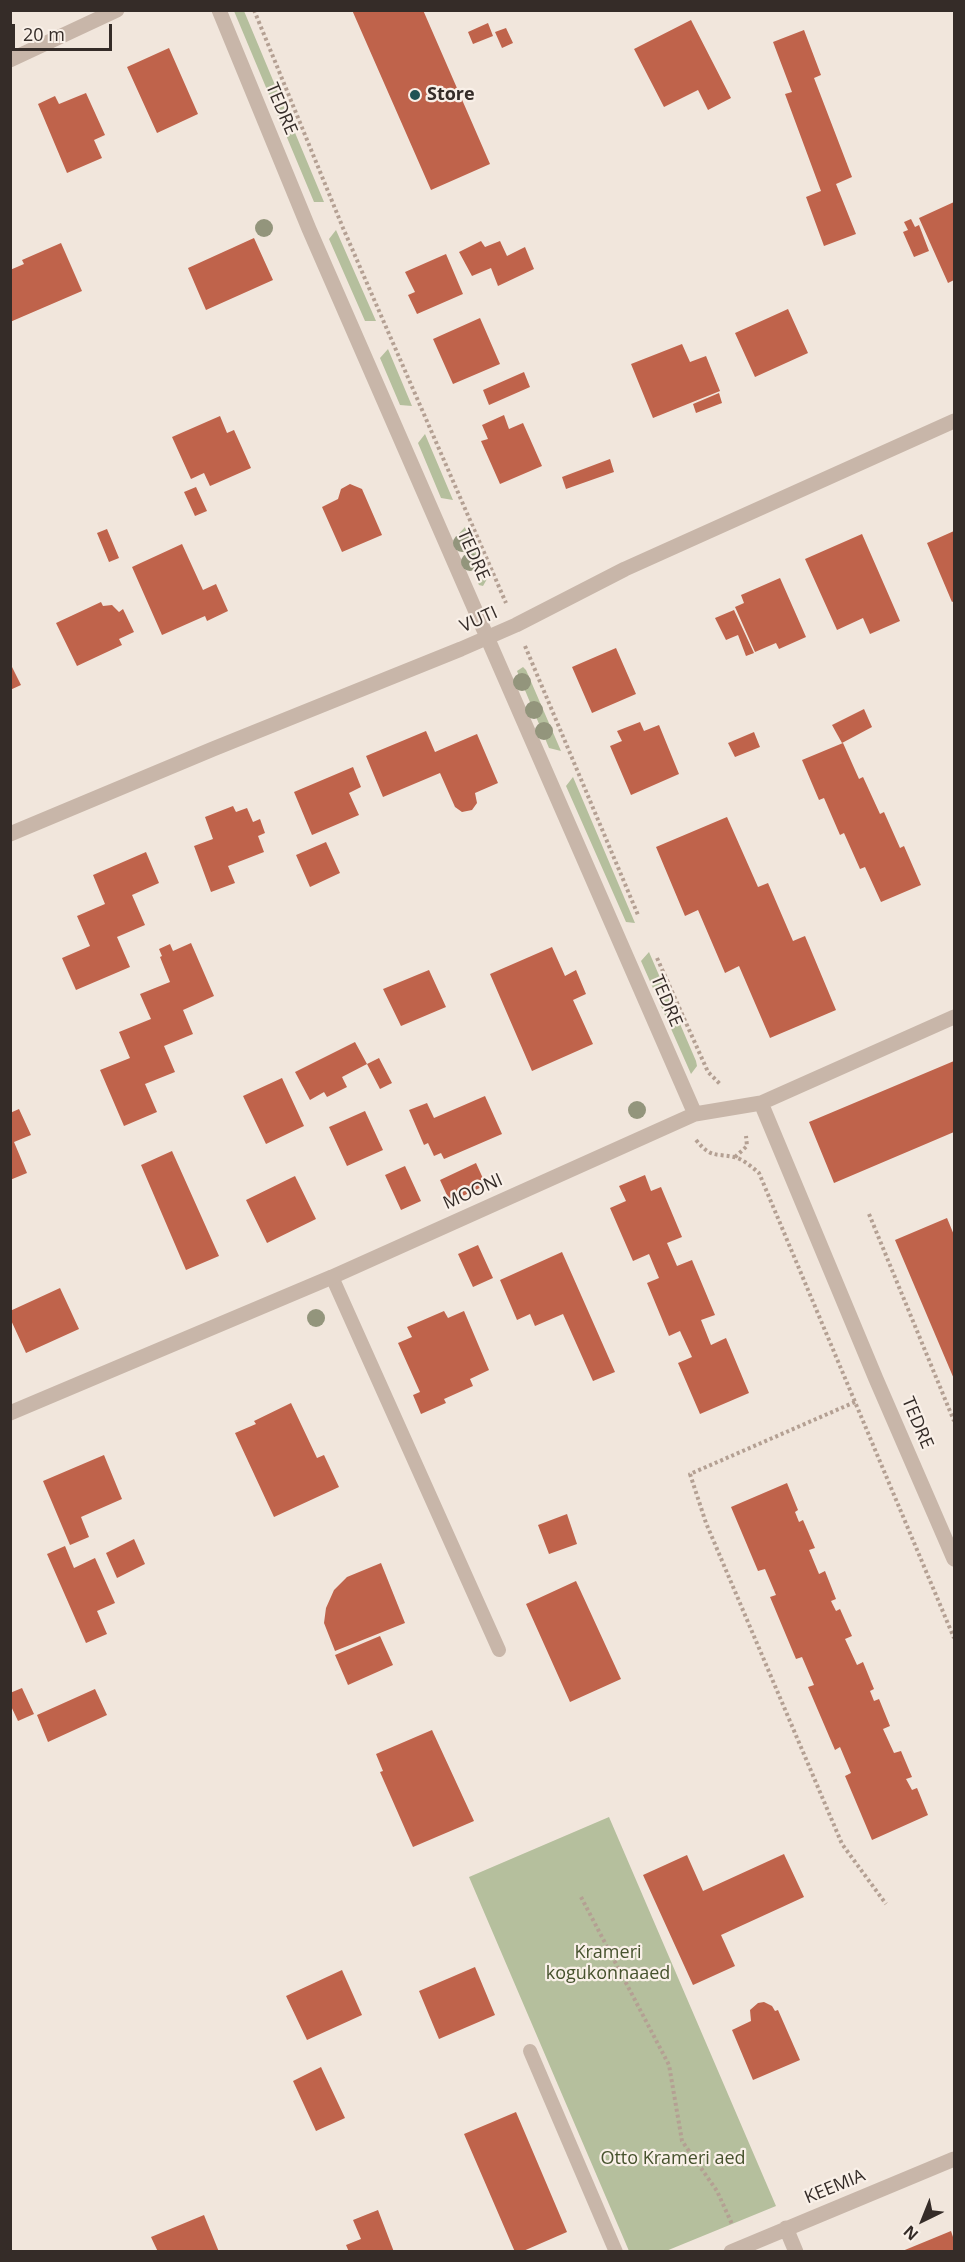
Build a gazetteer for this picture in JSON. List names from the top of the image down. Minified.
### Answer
{"streets":{"street":["TEDRE","VUTI","MOONI","KEEMIA"]},"crossings":[["TEDRE","VUTI"],["TEDRE","MOONI"]],"parks":["Krameri kogukonnaaed","Otto Krameri aed"],"places":["Store"],"scale_bar":"20 m","north":"bottom left"}
